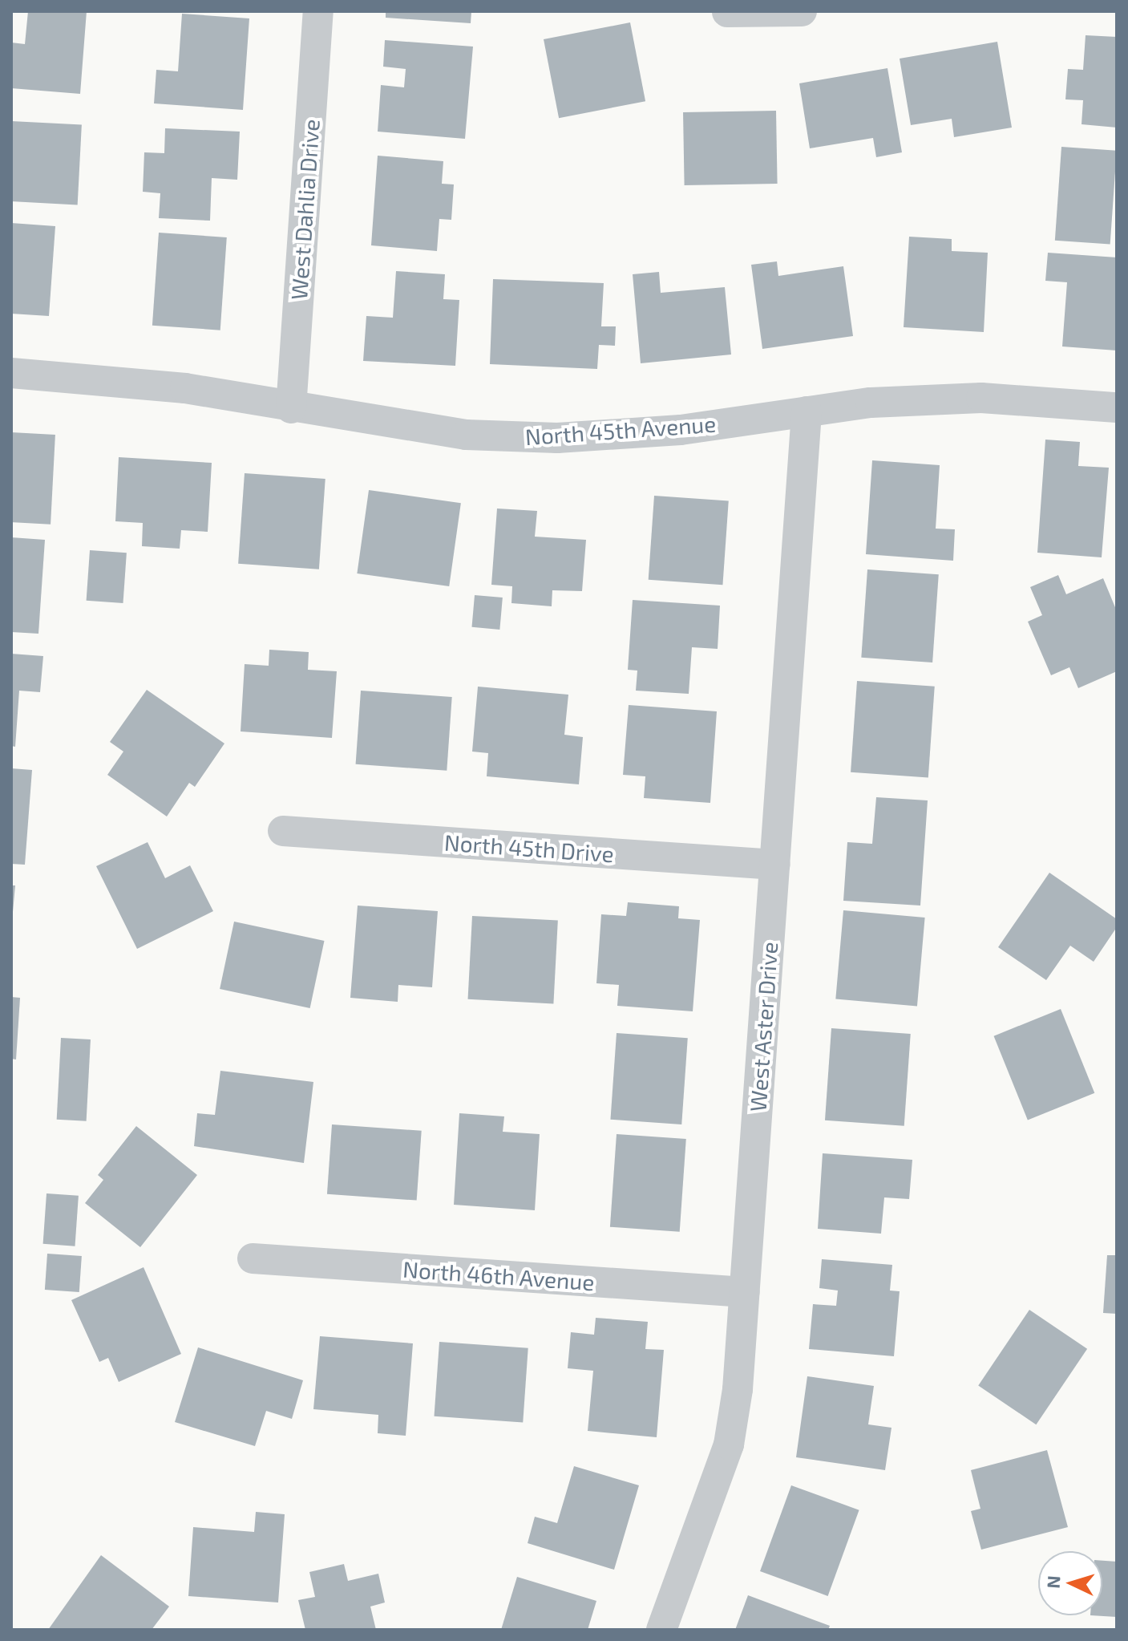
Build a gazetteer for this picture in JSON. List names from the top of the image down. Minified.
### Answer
{"streets":{"street":["West Dahlia Drive","North 45th Avenue","North 45th Drive","West Aster Drive","North 46th Avenue"]},"crossings":[["West Dahlia Drive","North 45th Avenue"],["North 45th Avenue","West Aster Drive"],["North 45th Drive","West Aster Drive"],["West Aster Drive","North 46th Avenue"]],"north":"left"}
